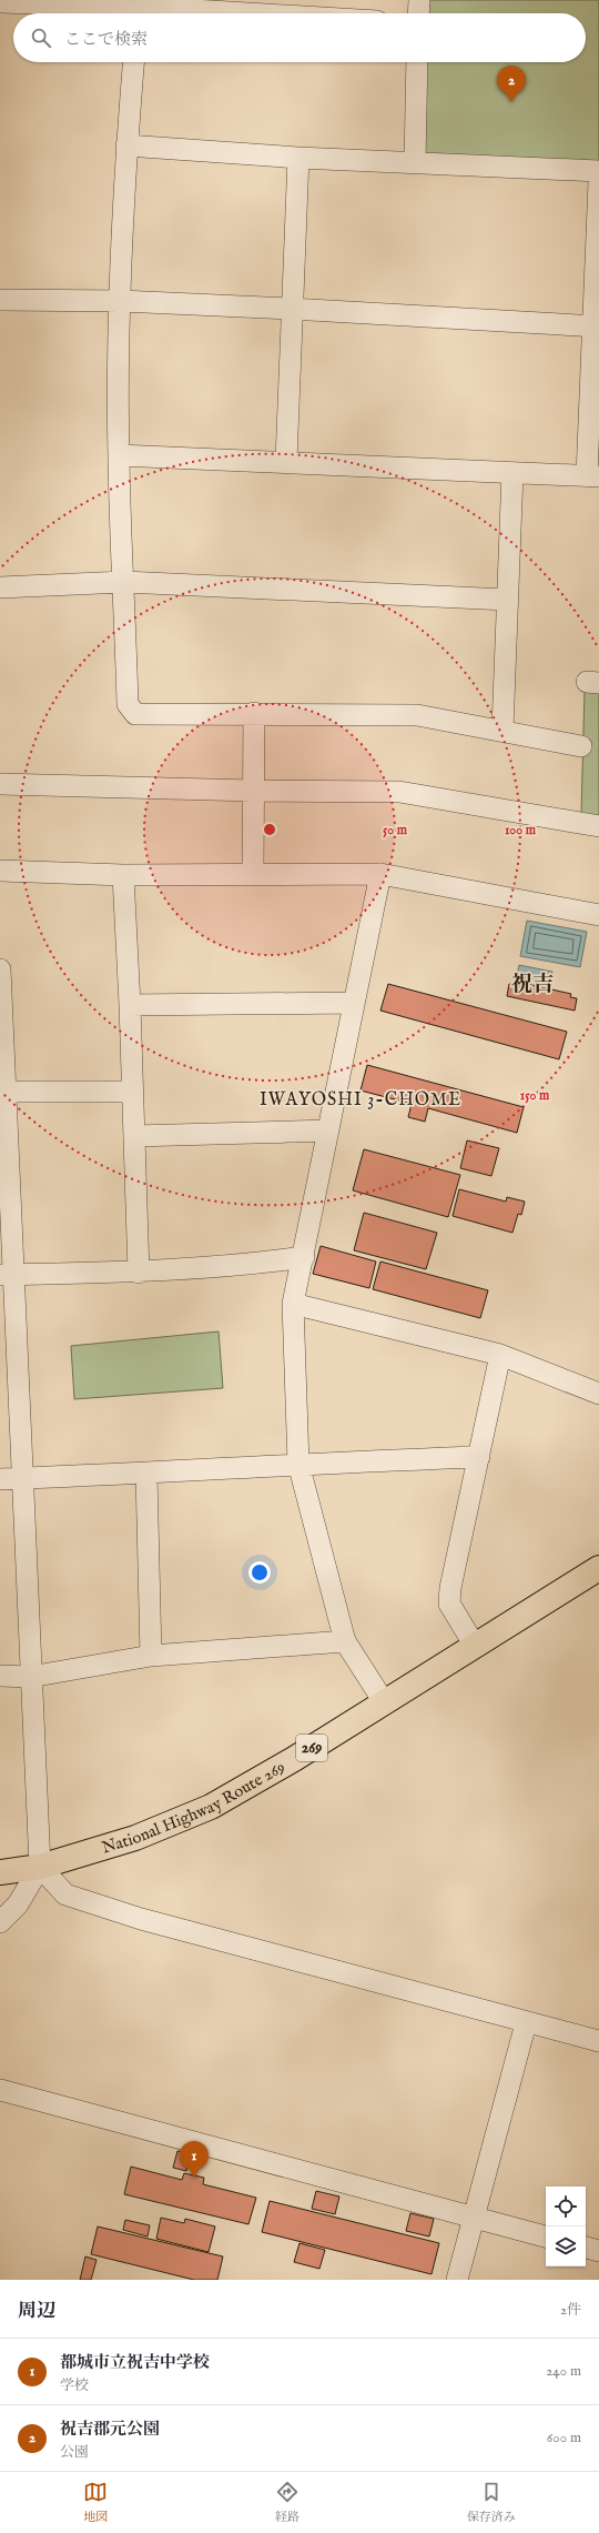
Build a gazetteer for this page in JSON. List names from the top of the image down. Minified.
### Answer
{"streets":{"highway":["269","National Highway Route 269"]},"districts":["祝吉","IWAYOSHI 3-CHOME"],"page":{"search":"ここで検索","pins":["2","1"],"heading":["周辺","2件"],"list":[{"mark":"1","name":"都城市立祝吉中学校","note":"学校","value":"240 m"},{"mark":"2","name":"祝吉郡元公園","note":"公園","value":"600 m"}],"nav":["地図","経路","保存済み"]},"rings":["50 m","100 m","150 m"]}
